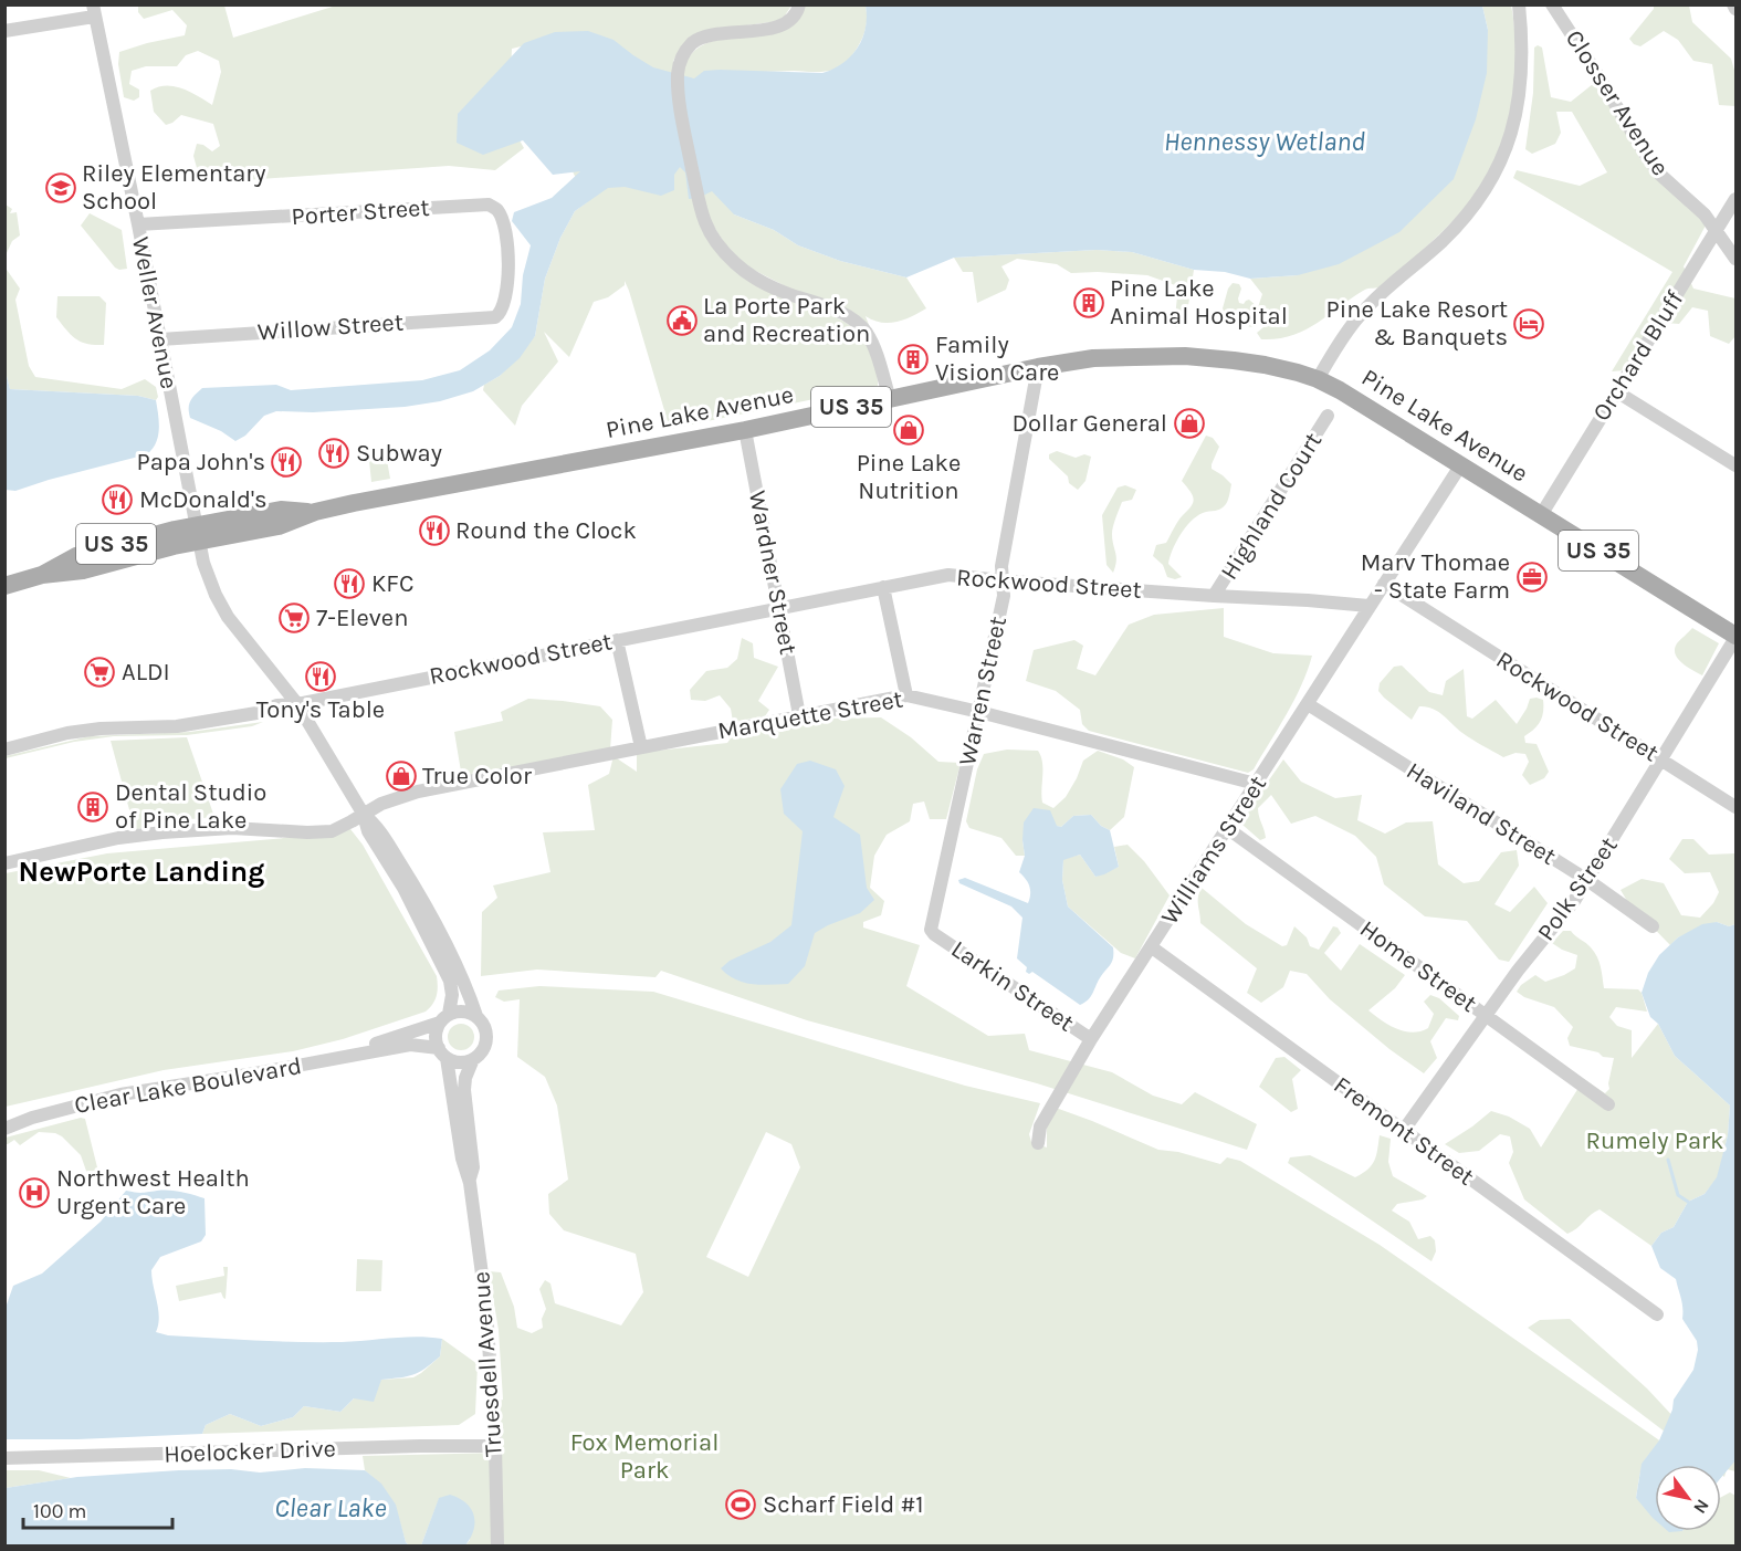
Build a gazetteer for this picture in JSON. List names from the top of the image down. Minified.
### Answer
{"streets":{"main road":["US 35","Pine Lake Avenue"],"street":["Closser Avenue","Porter Street","Weller Avenue","Willow Street","Orchard Bluff","Highland Court","Wardner Street","Rockwood Street","Warren Street","Marquette Street","Haviland Street","Williams Street","Polk Street","Home Street","Larkin Street","Clear Lake Boulevard","Fremont Street","Truesdell Avenue","Hoelocker Drive"]},"crossings":[["Closser Avenue","Orchard Bluff"],["Porter Street","Weller Avenue"],["Porter Street","Willow Street"],["Weller Avenue","Willow Street"],["Weller Avenue","Pine Lake Avenue"],["Orchard Bluff","Pine Lake Avenue"],["Pine Lake Avenue","Wardner Street"],["Pine Lake Avenue","Warren Street"],["Pine Lake Avenue","Polk Street"],["Highland Court","Rockwood Street"],["Wardner Street","Rockwood Street"],["Wardner Street","Marquette Street"],["Rockwood Street","Warren Street"],["Rockwood Street","Williams Street"],["Rockwood Street","Polk Street"],["Warren Street","Marquette Street"],["Warren Street","Larkin Street"],["Marquette Street","Williams Street"],["Haviland Street","Williams Street"],["Haviland Street","Polk Street"],["Williams Street","Home Street"],["Williams Street","Larkin Street"],["Williams Street","Fremont Street"],["Polk Street","Home Street"],["Polk Street","Fremont Street"],["Clear Lake Boulevard","Truesdell Avenue"],["Truesdell Avenue","Hoelocker Drive"]],"districts":["NewPorte Landing"],"water":["Hennessy Wetland","Clear Lake"],"parks":["Rumely Park","Fox Memorial Park"],"places":{"school or university":["Riley Elementary School"],"building":["Pine Lake Animal Hospital","Family Vision Care","Dental Studio of Pine Lake"],"public building":["La Porte Park and Recreation"],"hotel":["Pine Lake Resort & Banquets"],"shop":["Dollar General","Pine Lake Nutrition","True Color"],"restaurant":["Subway","Papa John's","McDonald's","Round the Clock","KFC","Tony's Table"],"office":["Marv Thomae - State Farm"],"supermarket":["7-Eleven","ALDI"],"hospital":["Northwest Health Urgent Care"],"sports":["Scharf Field #1"]},"scale_bar":"100 m","north":"bottom right"}
